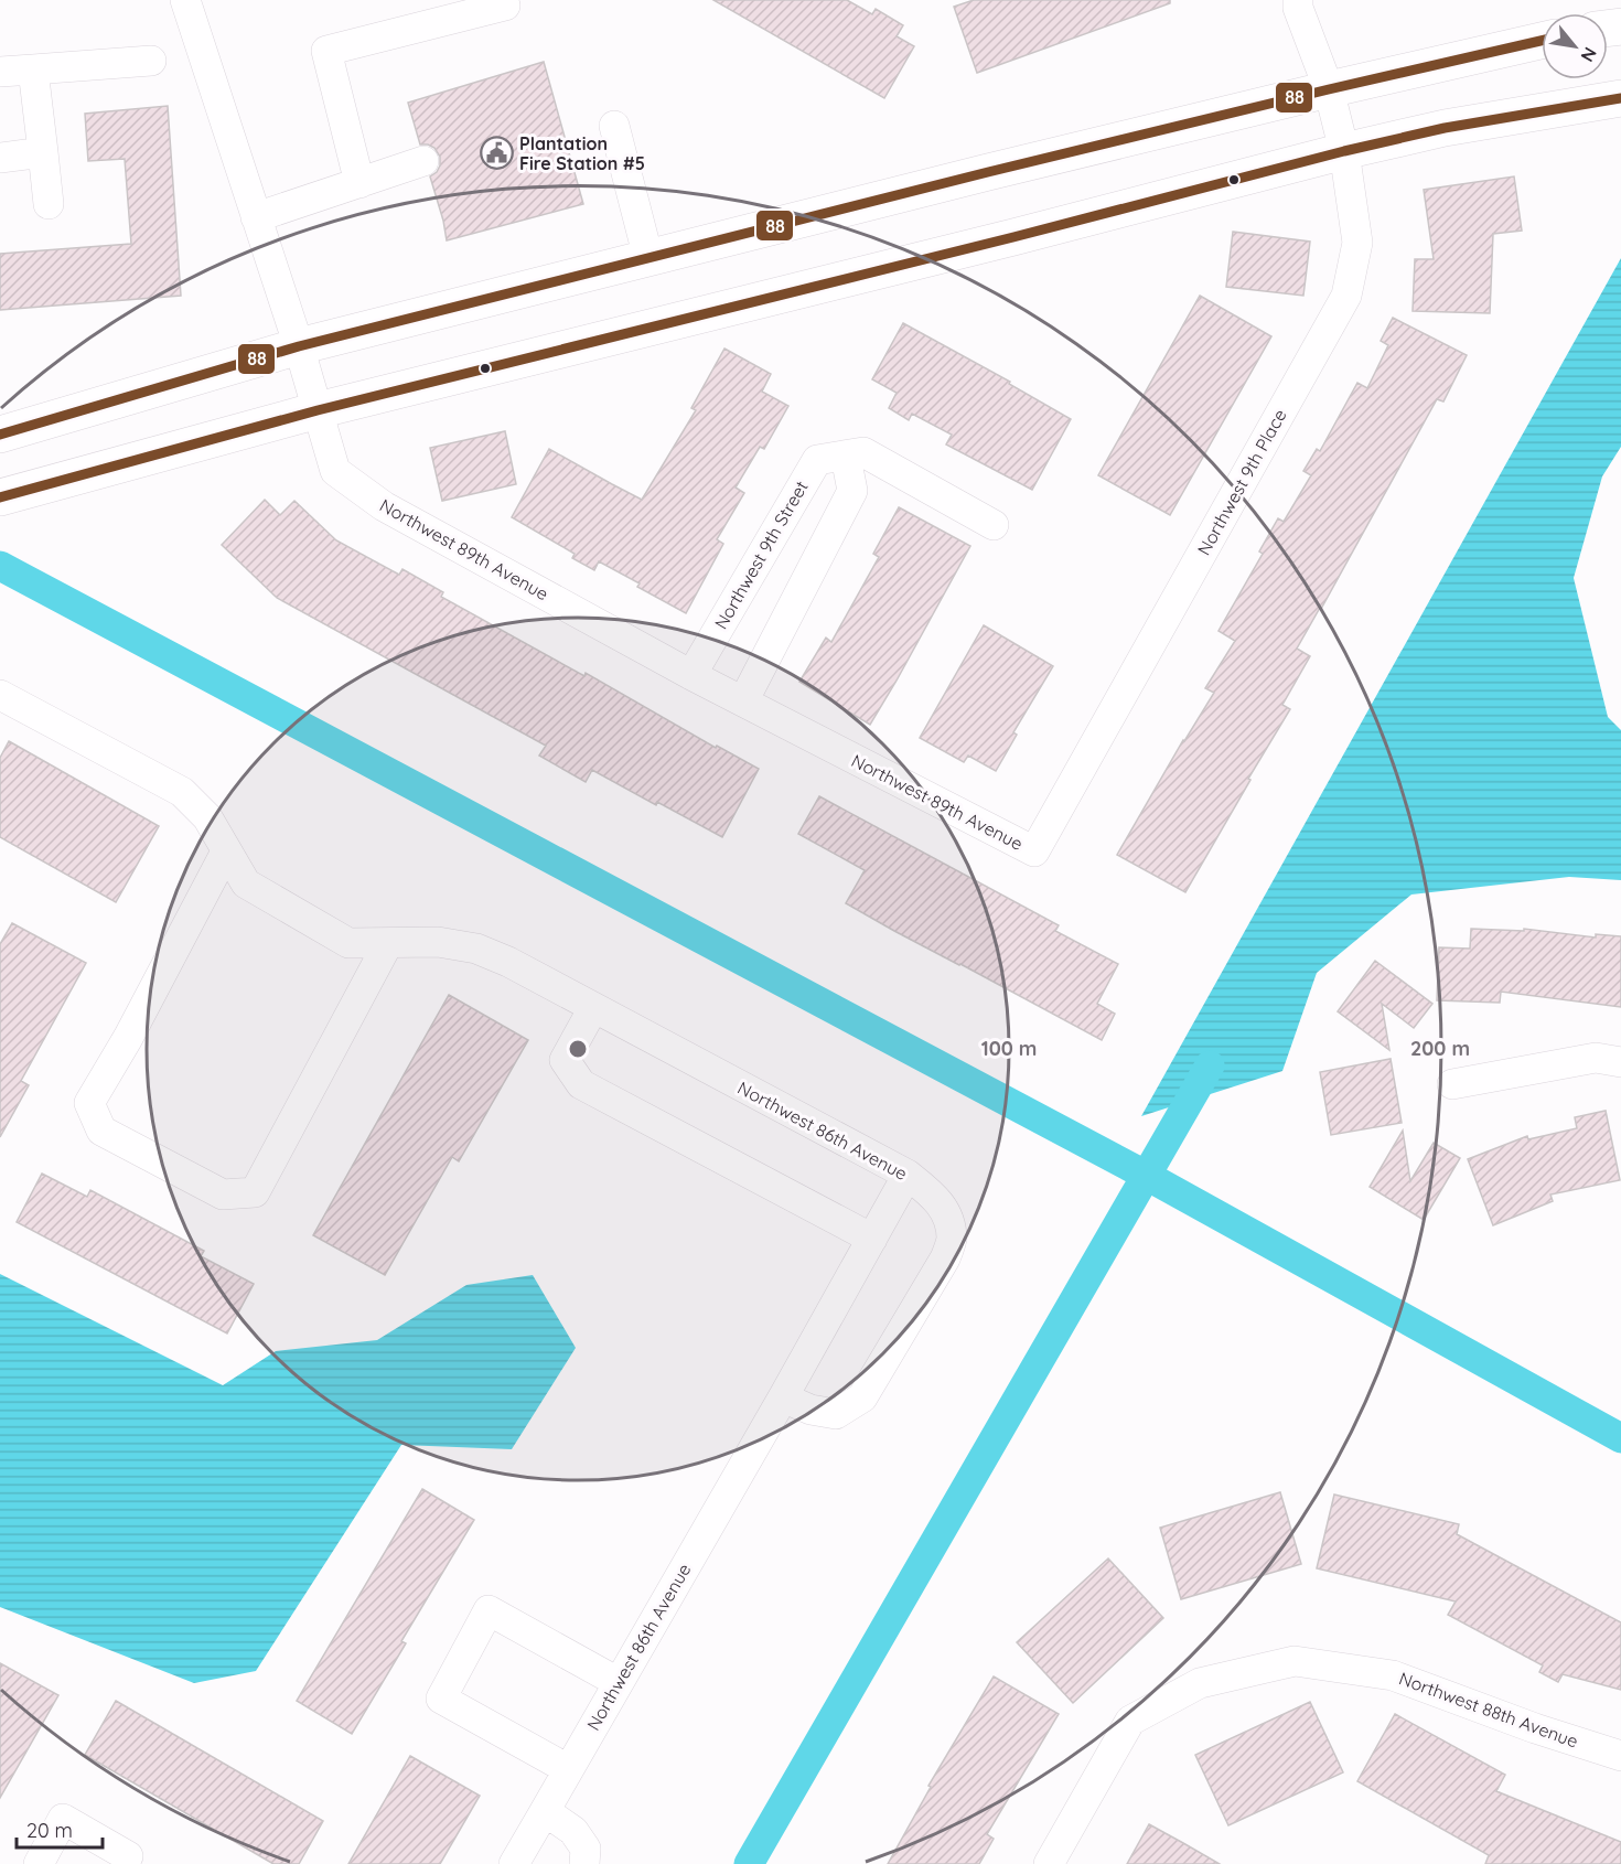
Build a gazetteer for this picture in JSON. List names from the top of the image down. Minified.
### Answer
{"streets":{"street":["Northwest 9th Place","Northwest 89th Avenue","Northwest 9th Street","Northwest 86th Avenue","Northwest 88th Avenue"]},"crossings":[["Northwest 9th Place","Northwest 89th Avenue"],["Northwest 89th Avenue","Northwest 9th Street"]],"places":{"public building":["Plantation Fire Station #5"]},"lines":["transit line 88"],"scale_bar":"20 m","north":"bottom right","rings":["100 m","200 m"]}
